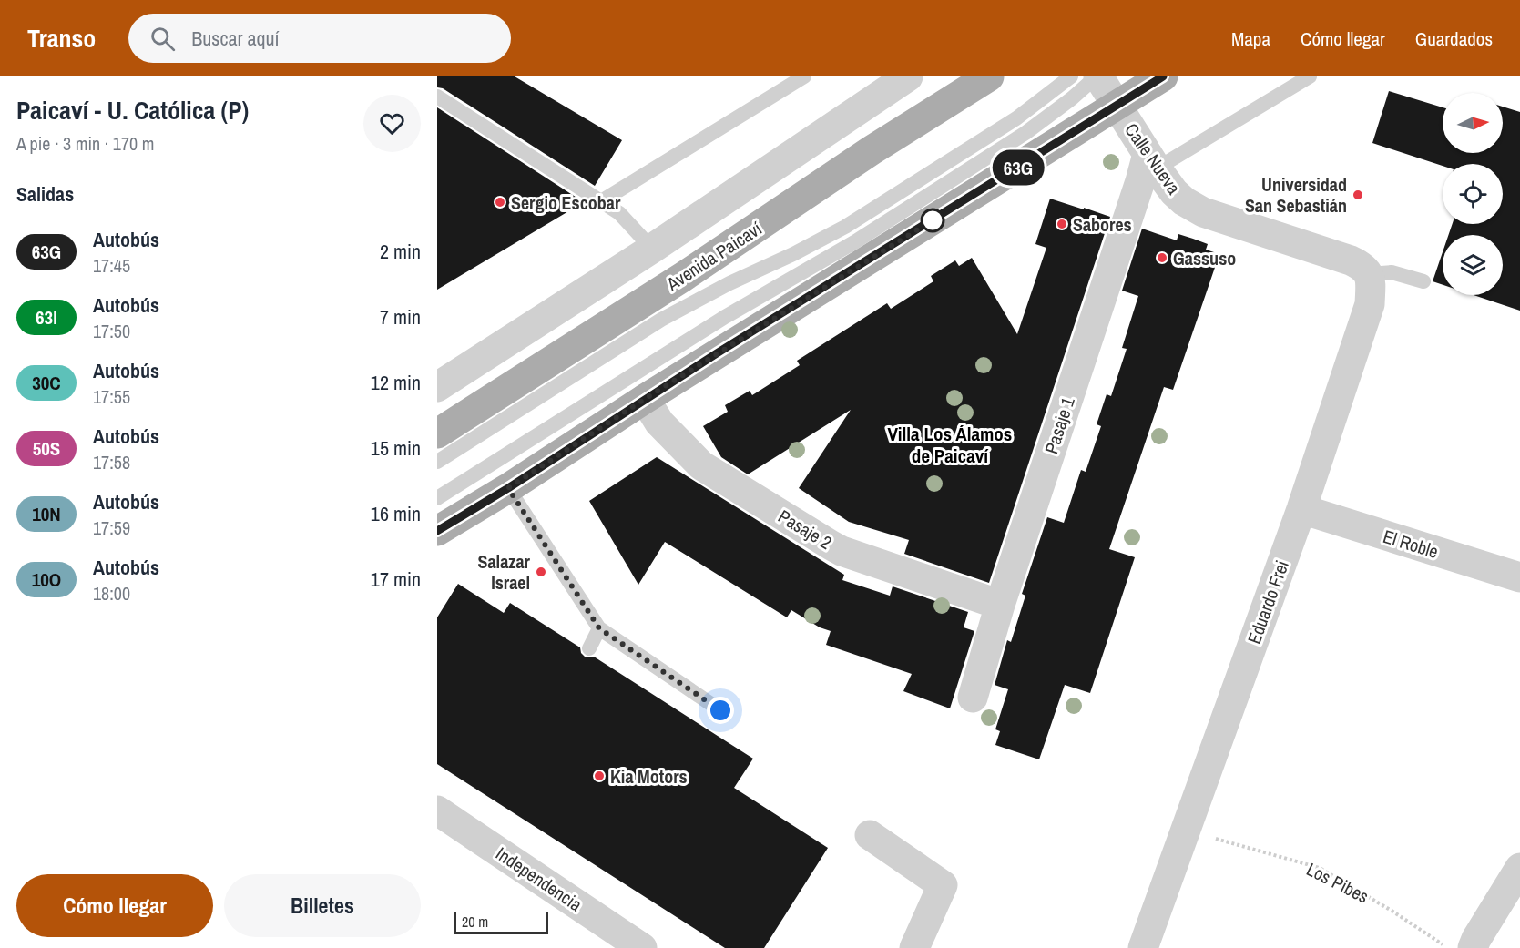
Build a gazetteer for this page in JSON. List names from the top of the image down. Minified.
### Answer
{"streets":{"main road":["Avenida Paicaví"],"street":["Calle Nueva","Pasaje 1","Pasaje 2","El Roble","Eduardo Frei","Independencia"],"path":["Los Pibes"]},"crossings":[["Calle Nueva","Pasaje 1"],["Calle Nueva","Eduardo Frei"],["Pasaje 1","Pasaje 2"],["El Roble","Eduardo Frei"],["Eduardo Frei","Los Pibes"]],"districts":["Villa Los Álamos de Paicaví"],"places":["Universidad San Sebastián","Sergio Escobar","Sabores","Gassuso","Salazar Israel","Kia Motors"],"lines":["bus line 63G"],"scale_bar":"20 m","north":"right","page":{"header":"Transo","search":"Buscar aquí","nav":["Mapa","Cómo llegar","Guardados"],"heading":[["Paicaví - U. Católica (P)","A pie · 3 min · 170 m"],"Salidas"],"on_map":"63G","list":[{"mark":"63G","name":"Autobús","note":"17:45","value":"2 min"},{"mark":"63I","name":"Autobús","note":"17:50","value":"7 min"},{"mark":"30C","name":"Autobús","note":"17:55","value":"12 min"},{"mark":"50S","name":"Autobús","note":"17:58","value":"15 min"},{"mark":"10N","name":"Autobús","note":"17:59","value":"16 min"},{"mark":"10O","name":"Autobús","note":"18:00","value":"17 min"}],"buttons":["Cómo llegar","Billetes"],"scale":"20 m"}}
